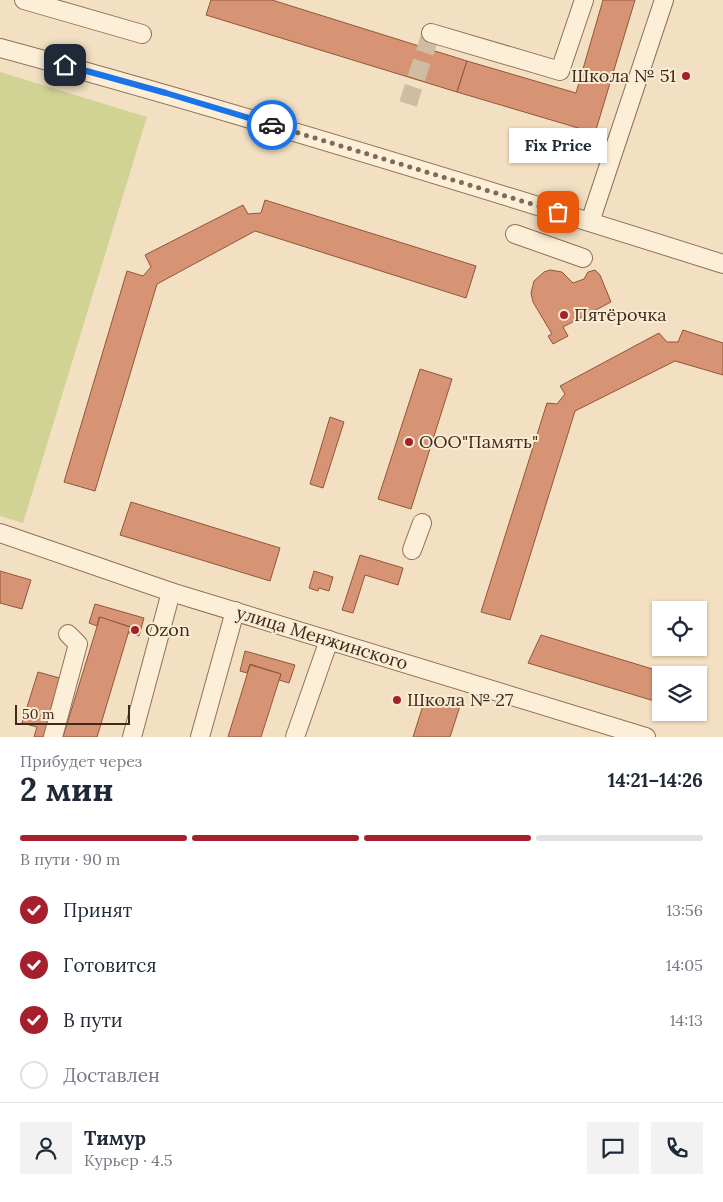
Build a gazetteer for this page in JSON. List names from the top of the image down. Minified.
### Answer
{"streets":{"street":["улица Менжинского"]},"places":["Школа № 51","Fix Price","Пятёрочка","ООО\"Память\"","Ozon","Школа № 27"],"scale_bar":"50 m","page":{"bubble":"Fix Price","scale":"50 m","heading":["2 мин","Прибудет через","14:21–14:26"],"panel":["Тимур","Курьер · 4.5"],"bar":"В пути · 90 m","list":[["Принят","13:56"],["Готовится","14:05"],["В пути","14:13"],"Доставлен"]}}
